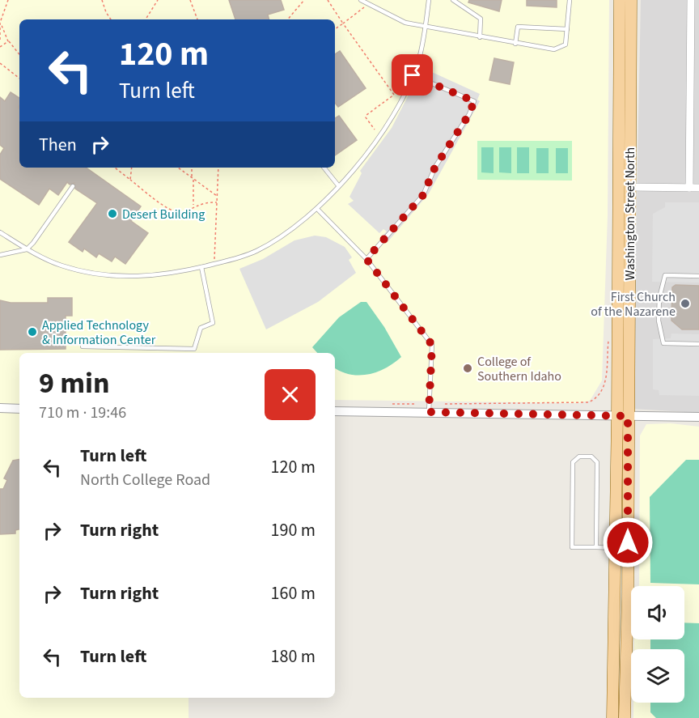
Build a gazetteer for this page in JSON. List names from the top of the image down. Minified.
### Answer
{"streets":{"main road":["Washington Street North"]},"places":["Desert Building","First Church of the Nazarene","Applied Technology & Information Center","College of Southern Idaho"],"page":{"turn":["120 m","Turn left"],"then":"Then","heading":["9 min","710 m · 19:46"],"list":[{"name":"Turn left","note":"North College Road","value":"120 m"},{"name":"Turn right","value":"190 m"},{"name":"Turn right","value":"160 m"},{"name":"Turn left","value":"180 m"}]}}
